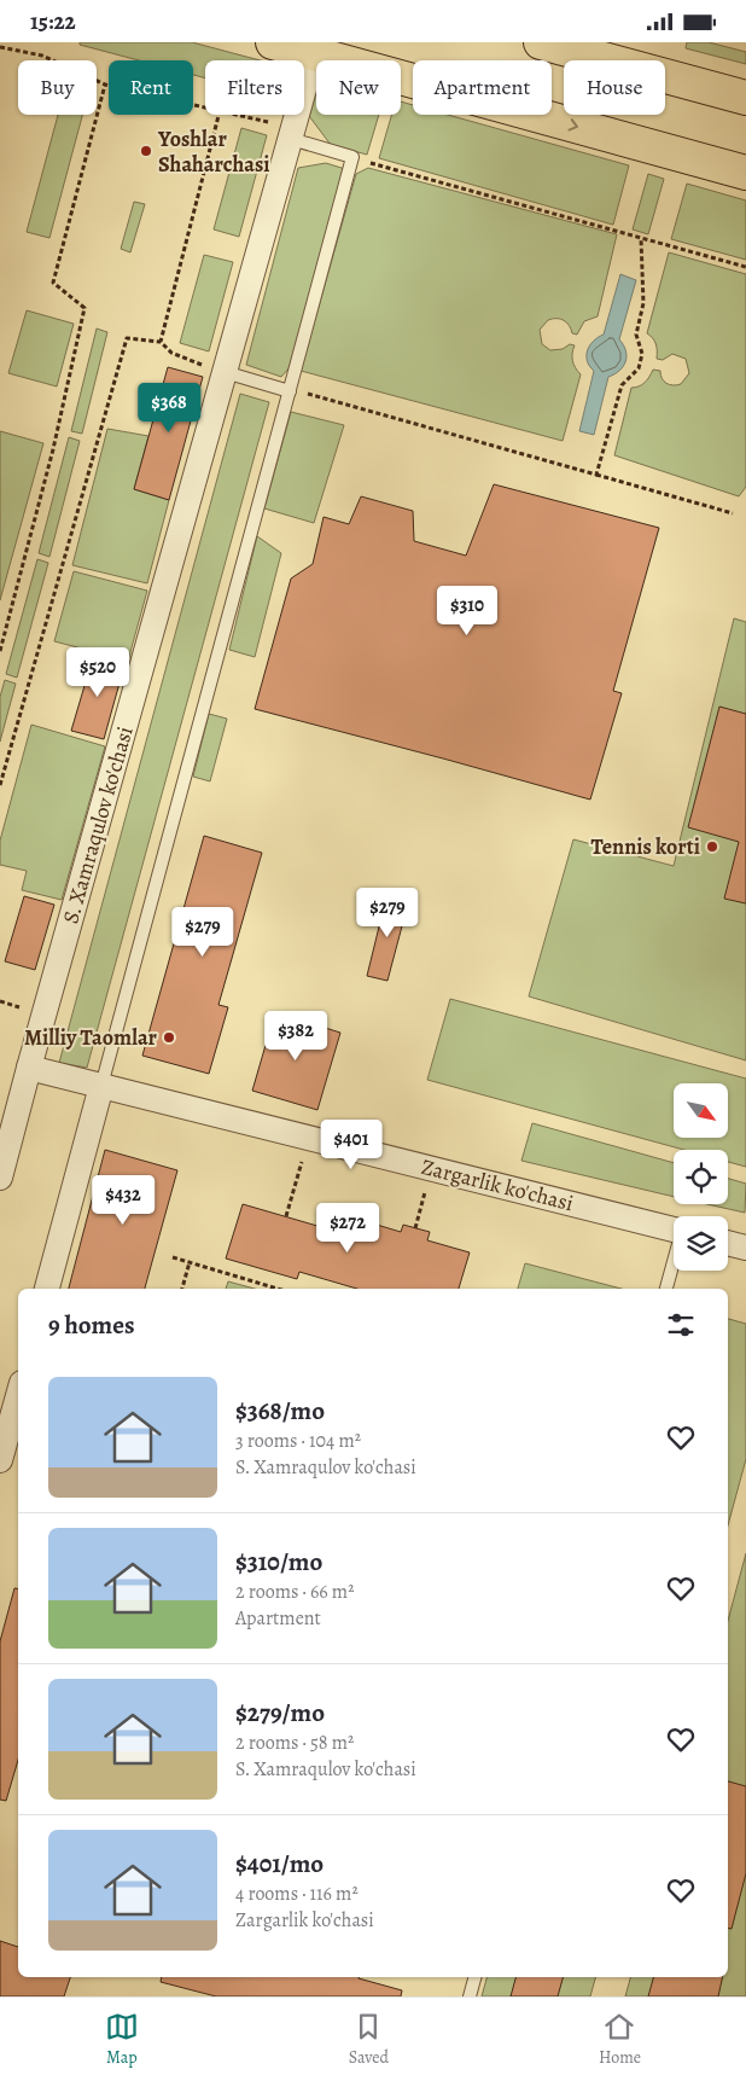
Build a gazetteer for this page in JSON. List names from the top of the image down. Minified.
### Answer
{"streets":{"street":["S. Xamraqulov ko'chasi","Zargarlik ko'chasi"]},"crossings":[["S. Xamraqulov ko'chasi","Zargarlik ko'chasi"]],"places":["Yoshlar Shaharchasi","Tennis korti","Milliy Taomlar"],"north":"bottom right","page":{"status":"15:22","chip":["Buy","Rent","Filters","New","Apartment","House"],"price":["$368","$310","$520","$279","$279","$382","$401","$432","$272"],"heading":"9 homes","list":[{"name":"$368/mo","note":"3 rooms · 104 m² · S. Xamraqulov ko'chasi"},{"name":"$310/mo","note":"2 rooms · 66 m² · Apartment"},{"name":"$279/mo","note":"2 rooms · 58 m² · S. Xamraqulov ko'chasi"},{"name":"$401/mo","note":"4 rooms · 116 m² · Zargarlik ko'chasi"}],"tabs":["Map","Saved","Home"]}}
